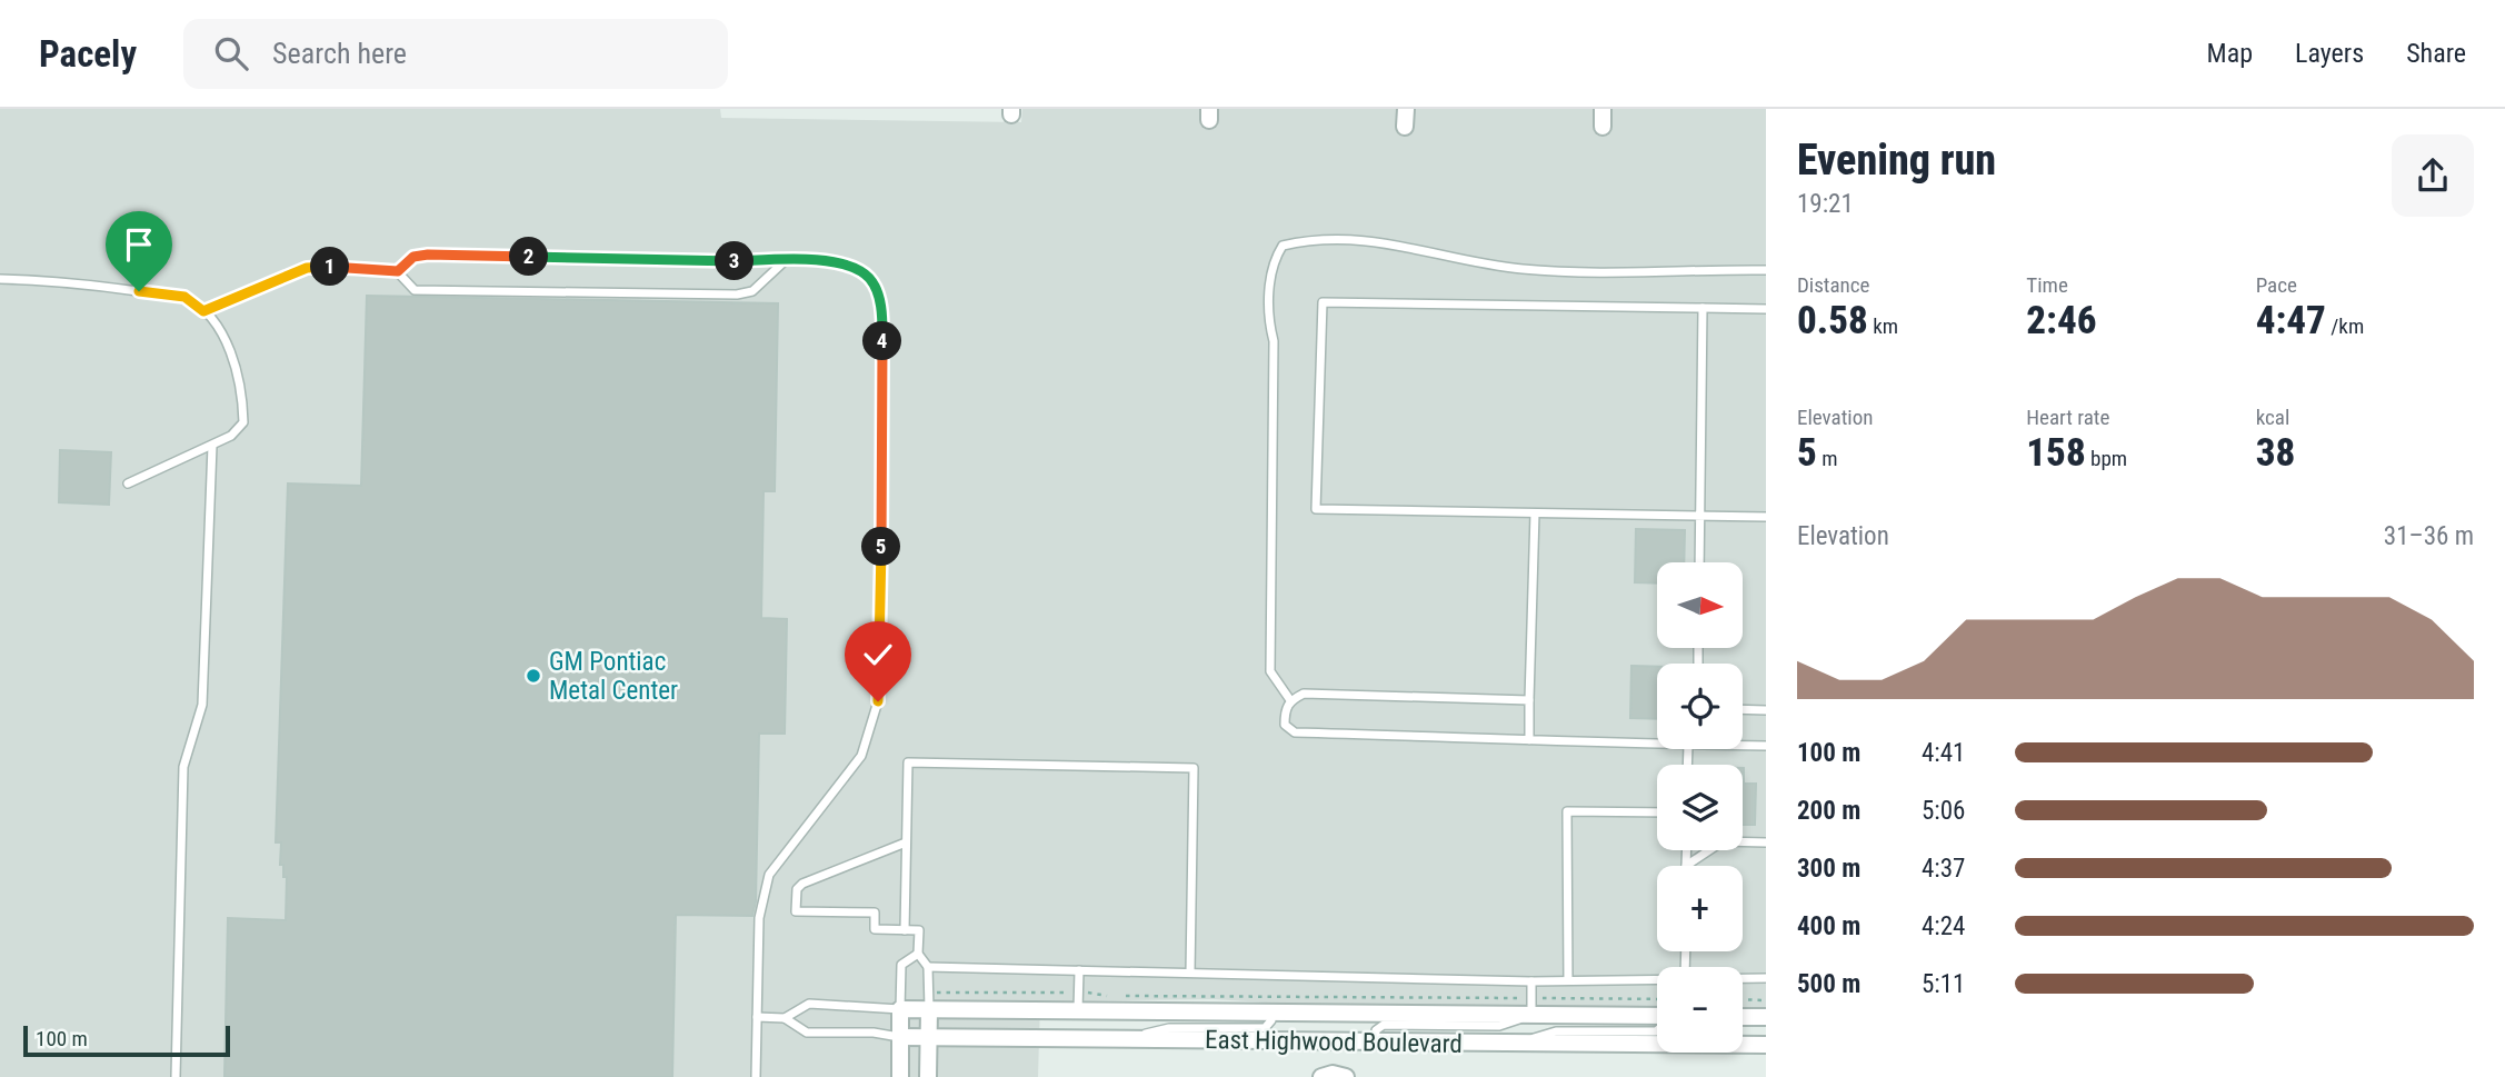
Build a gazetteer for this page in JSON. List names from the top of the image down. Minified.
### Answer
{"streets":{"street":["East Highwood Boulevard"]},"places":["GM Pontiac Metal Center"],"scale_bar":"100 m","north":"right","page":{"header":"Pacely","search":"Search here","nav":["Map","Layers","Share"],"heading":["Evening run","19:21"],"pins":["2","3","1","4","5"],"stats":[["Distance","0.58 km"],["Time","2:46"],["Pace","4:47 /km"],["Elevation","5 m"],["Heart rate","158 bpm"],["kcal","38"]],"chart":["Elevation","31–36 m"],"map_buttons":["+","−"],"list":[{"name":"100 m","note":"4:41"},{"name":"200 m","note":"5:06"},{"name":"300 m","note":"4:37"},{"name":"400 m","note":"4:24"},{"name":"500 m","note":"5:11"}],"scale":"100 m"}}
